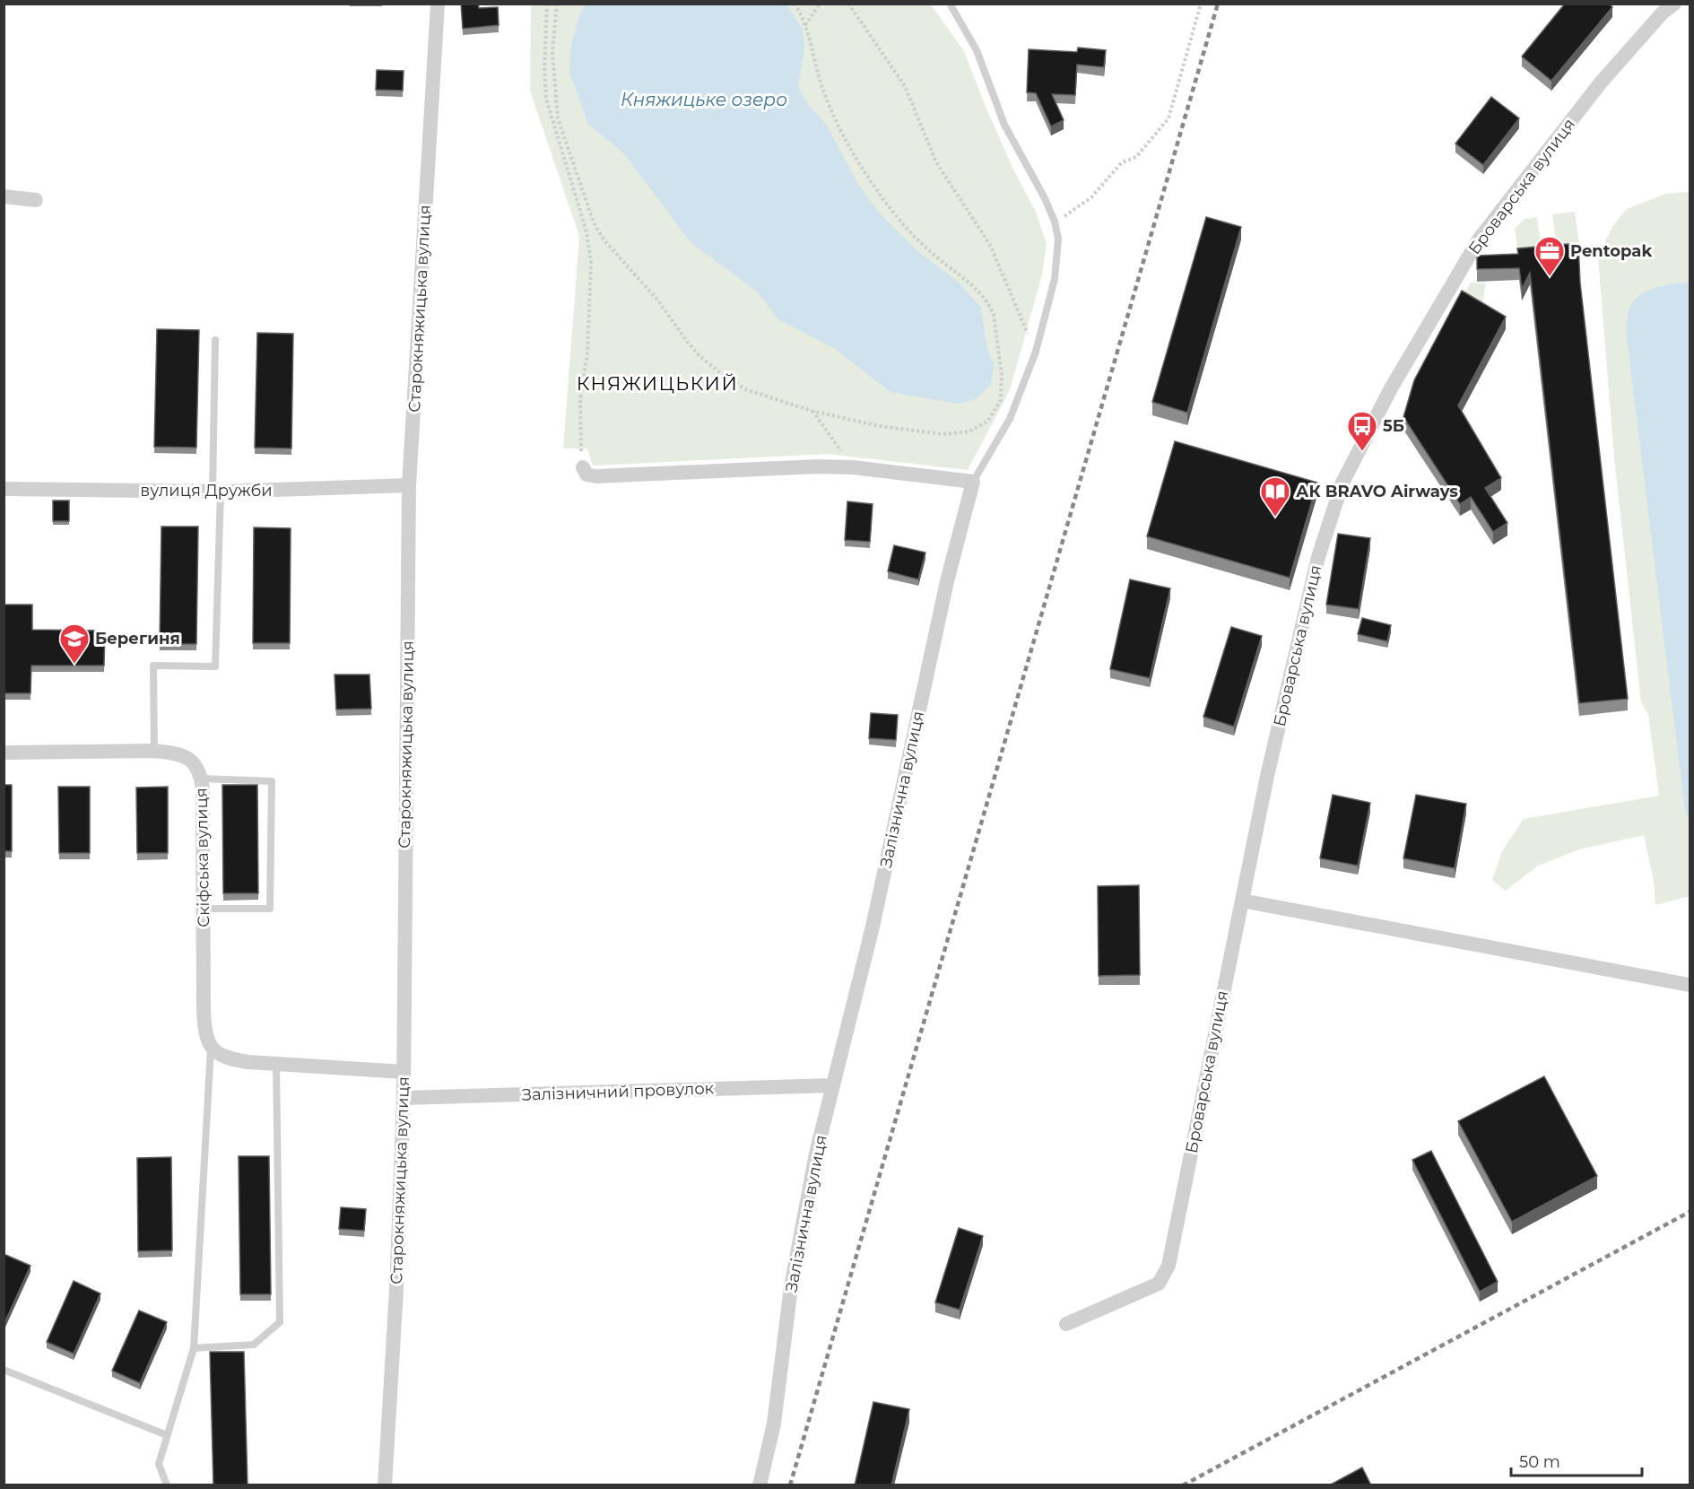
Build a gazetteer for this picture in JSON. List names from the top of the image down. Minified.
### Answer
{"streets":{"street":["Броварська вулиця","Старокняжицька вулиця","вулиця Дружби","Залізнична вулиця","Скіфська вулиця","Залізничний провулок"]},"crossings":[["Старокняжицька вулиця","вулиця Дружби"],["Старокняжицька вулиця","Залізничний провулок"],["Залізнична вулиця","Залізничний провулок"]],"districts":["КНЯЖИЦЬКИЙ"],"water":["Княжицьке озеро"],"places":{"office":["Pentopak"],"bus stop":["5Б"],"library":["АК BRAVO Airways"],"school or university":["Берегиня"]},"scale_bar":"50 m"}
